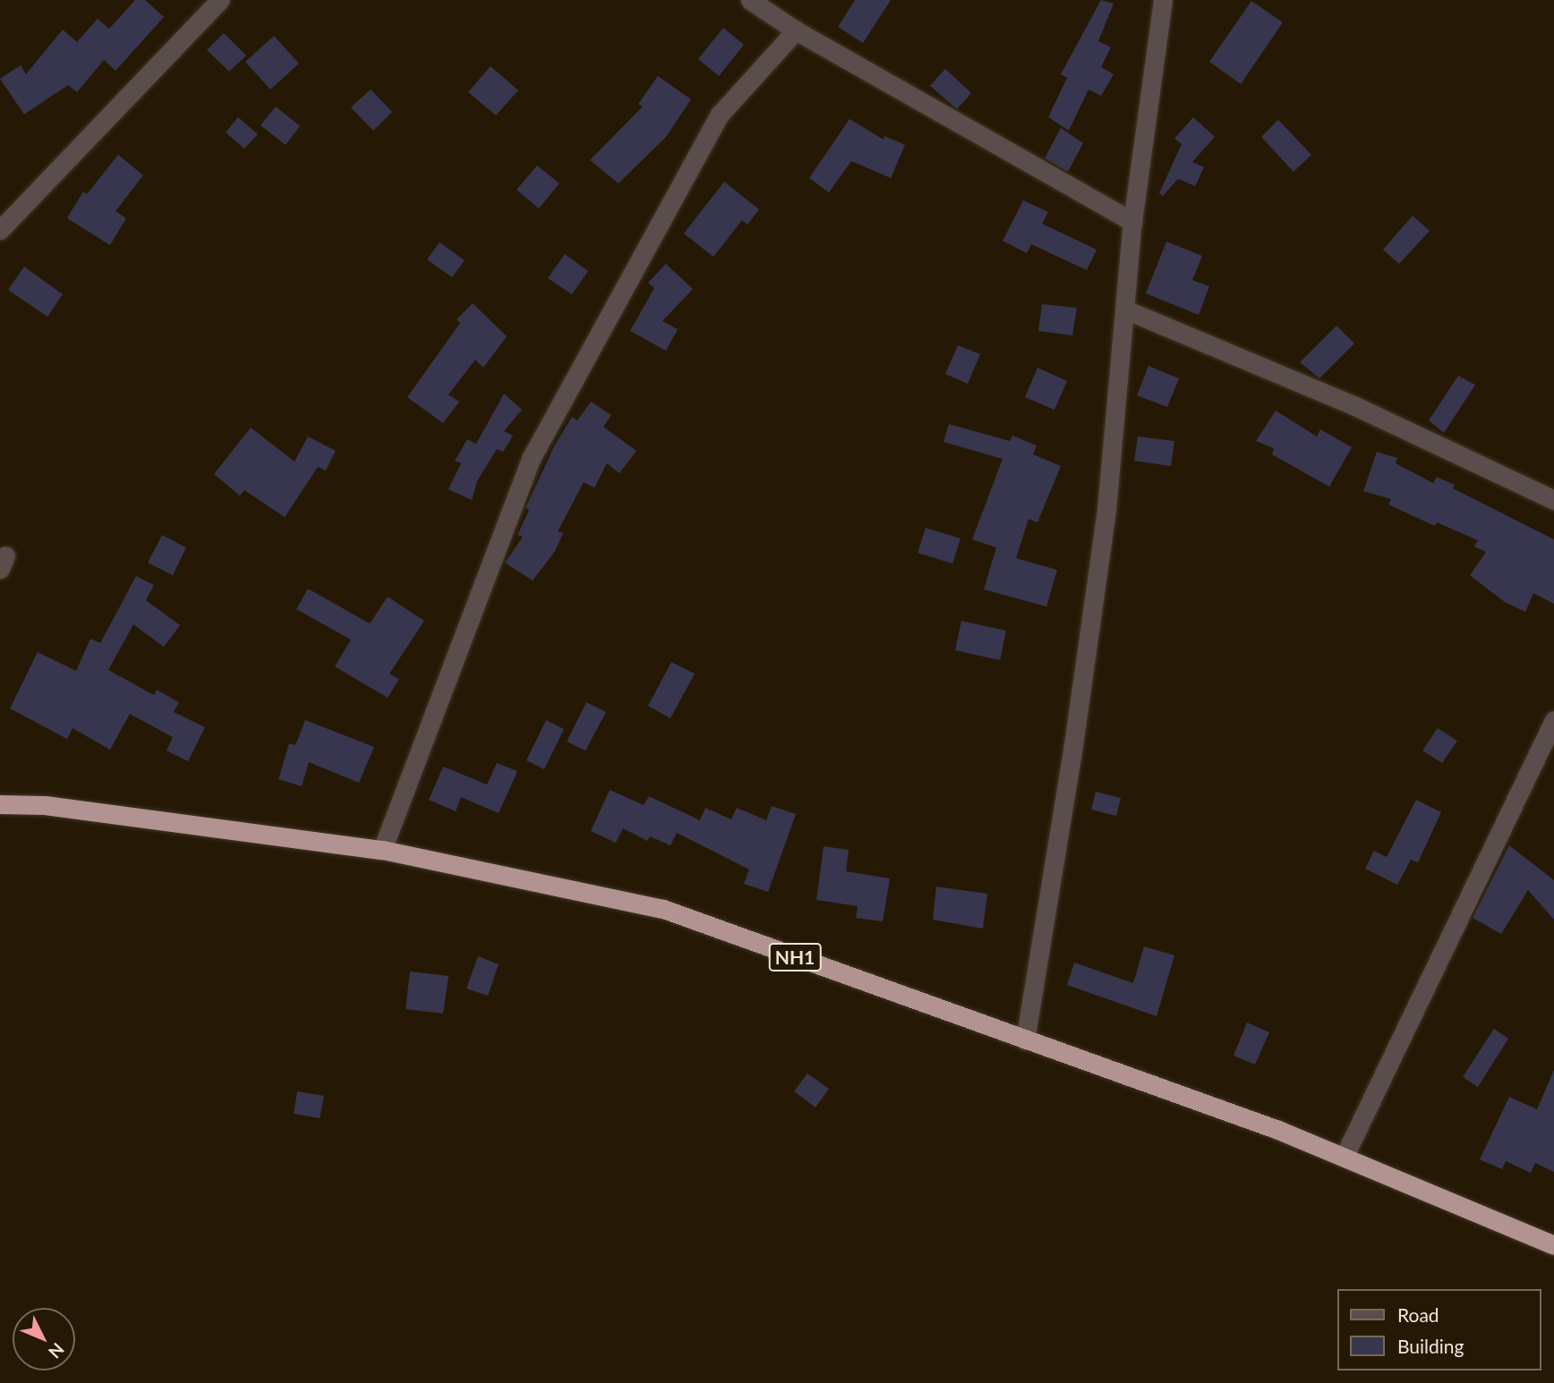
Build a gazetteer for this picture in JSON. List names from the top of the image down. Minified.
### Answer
{"streets":{"highway":["NH1"]},"legend":["Road","Building"],"north":"bottom right"}
